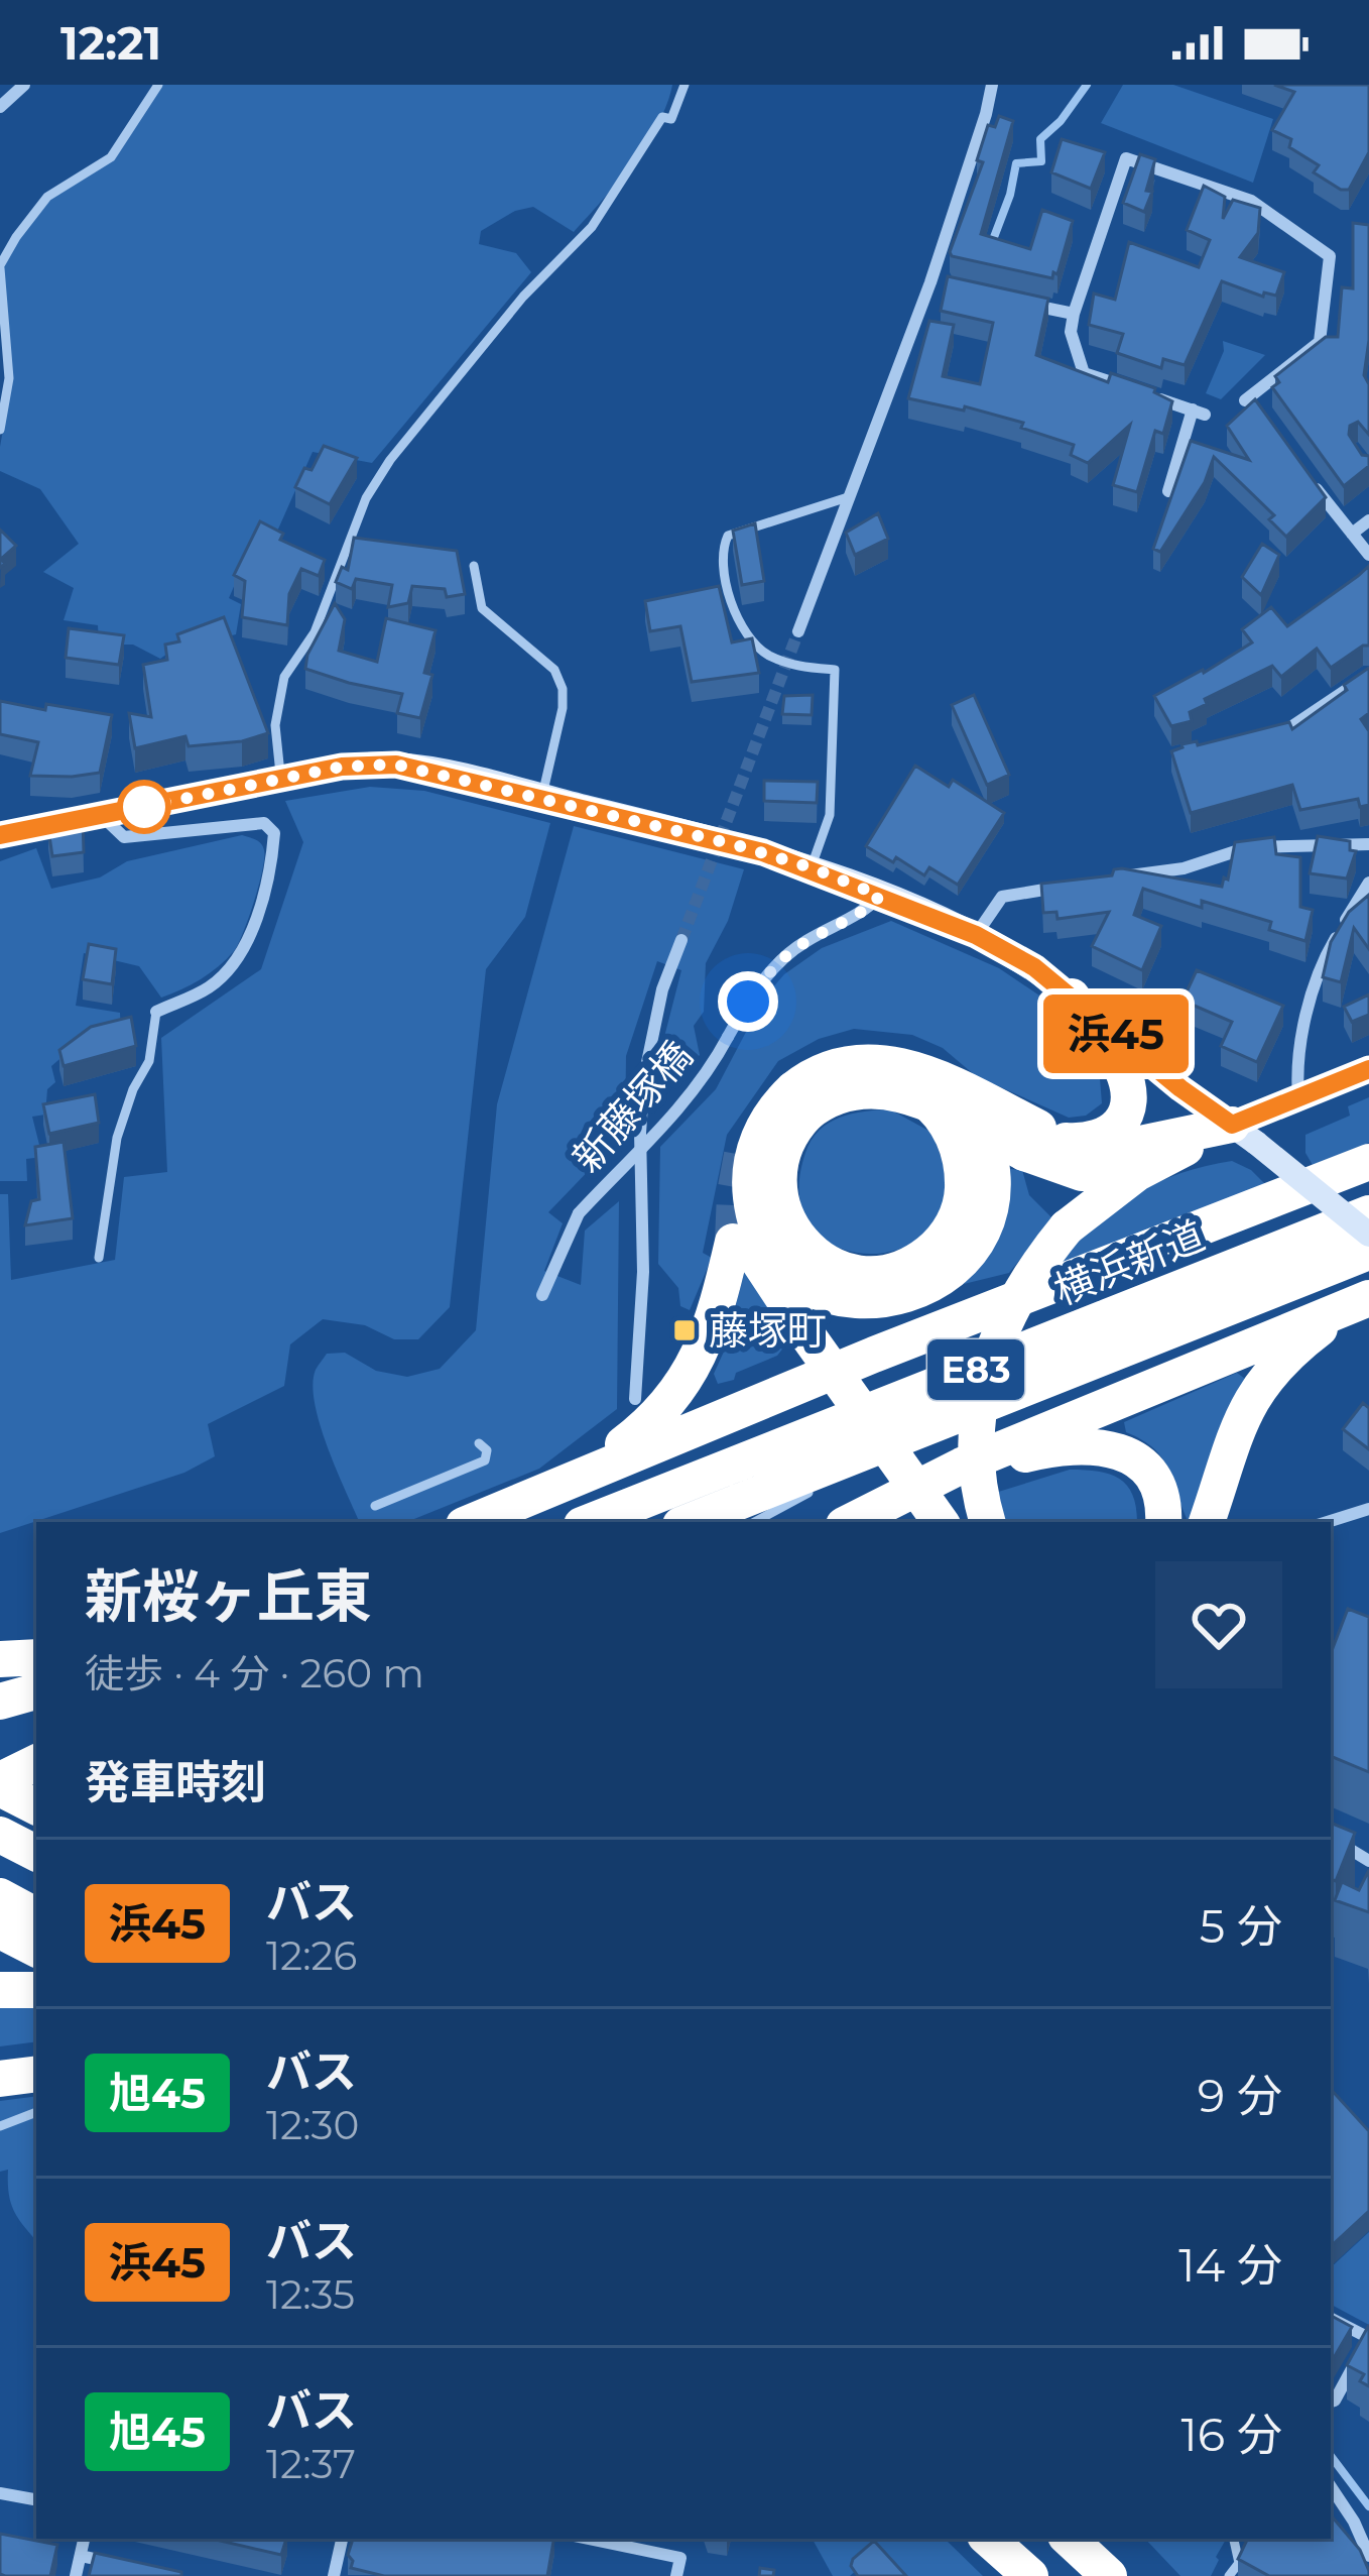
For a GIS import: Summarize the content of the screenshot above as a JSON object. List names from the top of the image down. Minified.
{"streets":{"highway":["横浜新道","E83"],"street":["新藤塚橋"]},"places":{"transit":["藤塚町"]},"lines":["bus line 浜45"],"page":{"status":"12:21","on_map":"浜45","heading":[["新桜ヶ丘東","徒歩 · 4 分 · 260 m"],"発車時刻"],"list":[{"mark":"浜45","name":"バス","note":"12:26","value":"5 分"},{"mark":"旭45","name":"バス","note":"12:30","value":"9 分"},{"mark":"浜45","name":"バス","note":"12:35","value":"14 分"},{"mark":"旭45","name":"バス","note":"12:37","value":"16 分"}]}}
